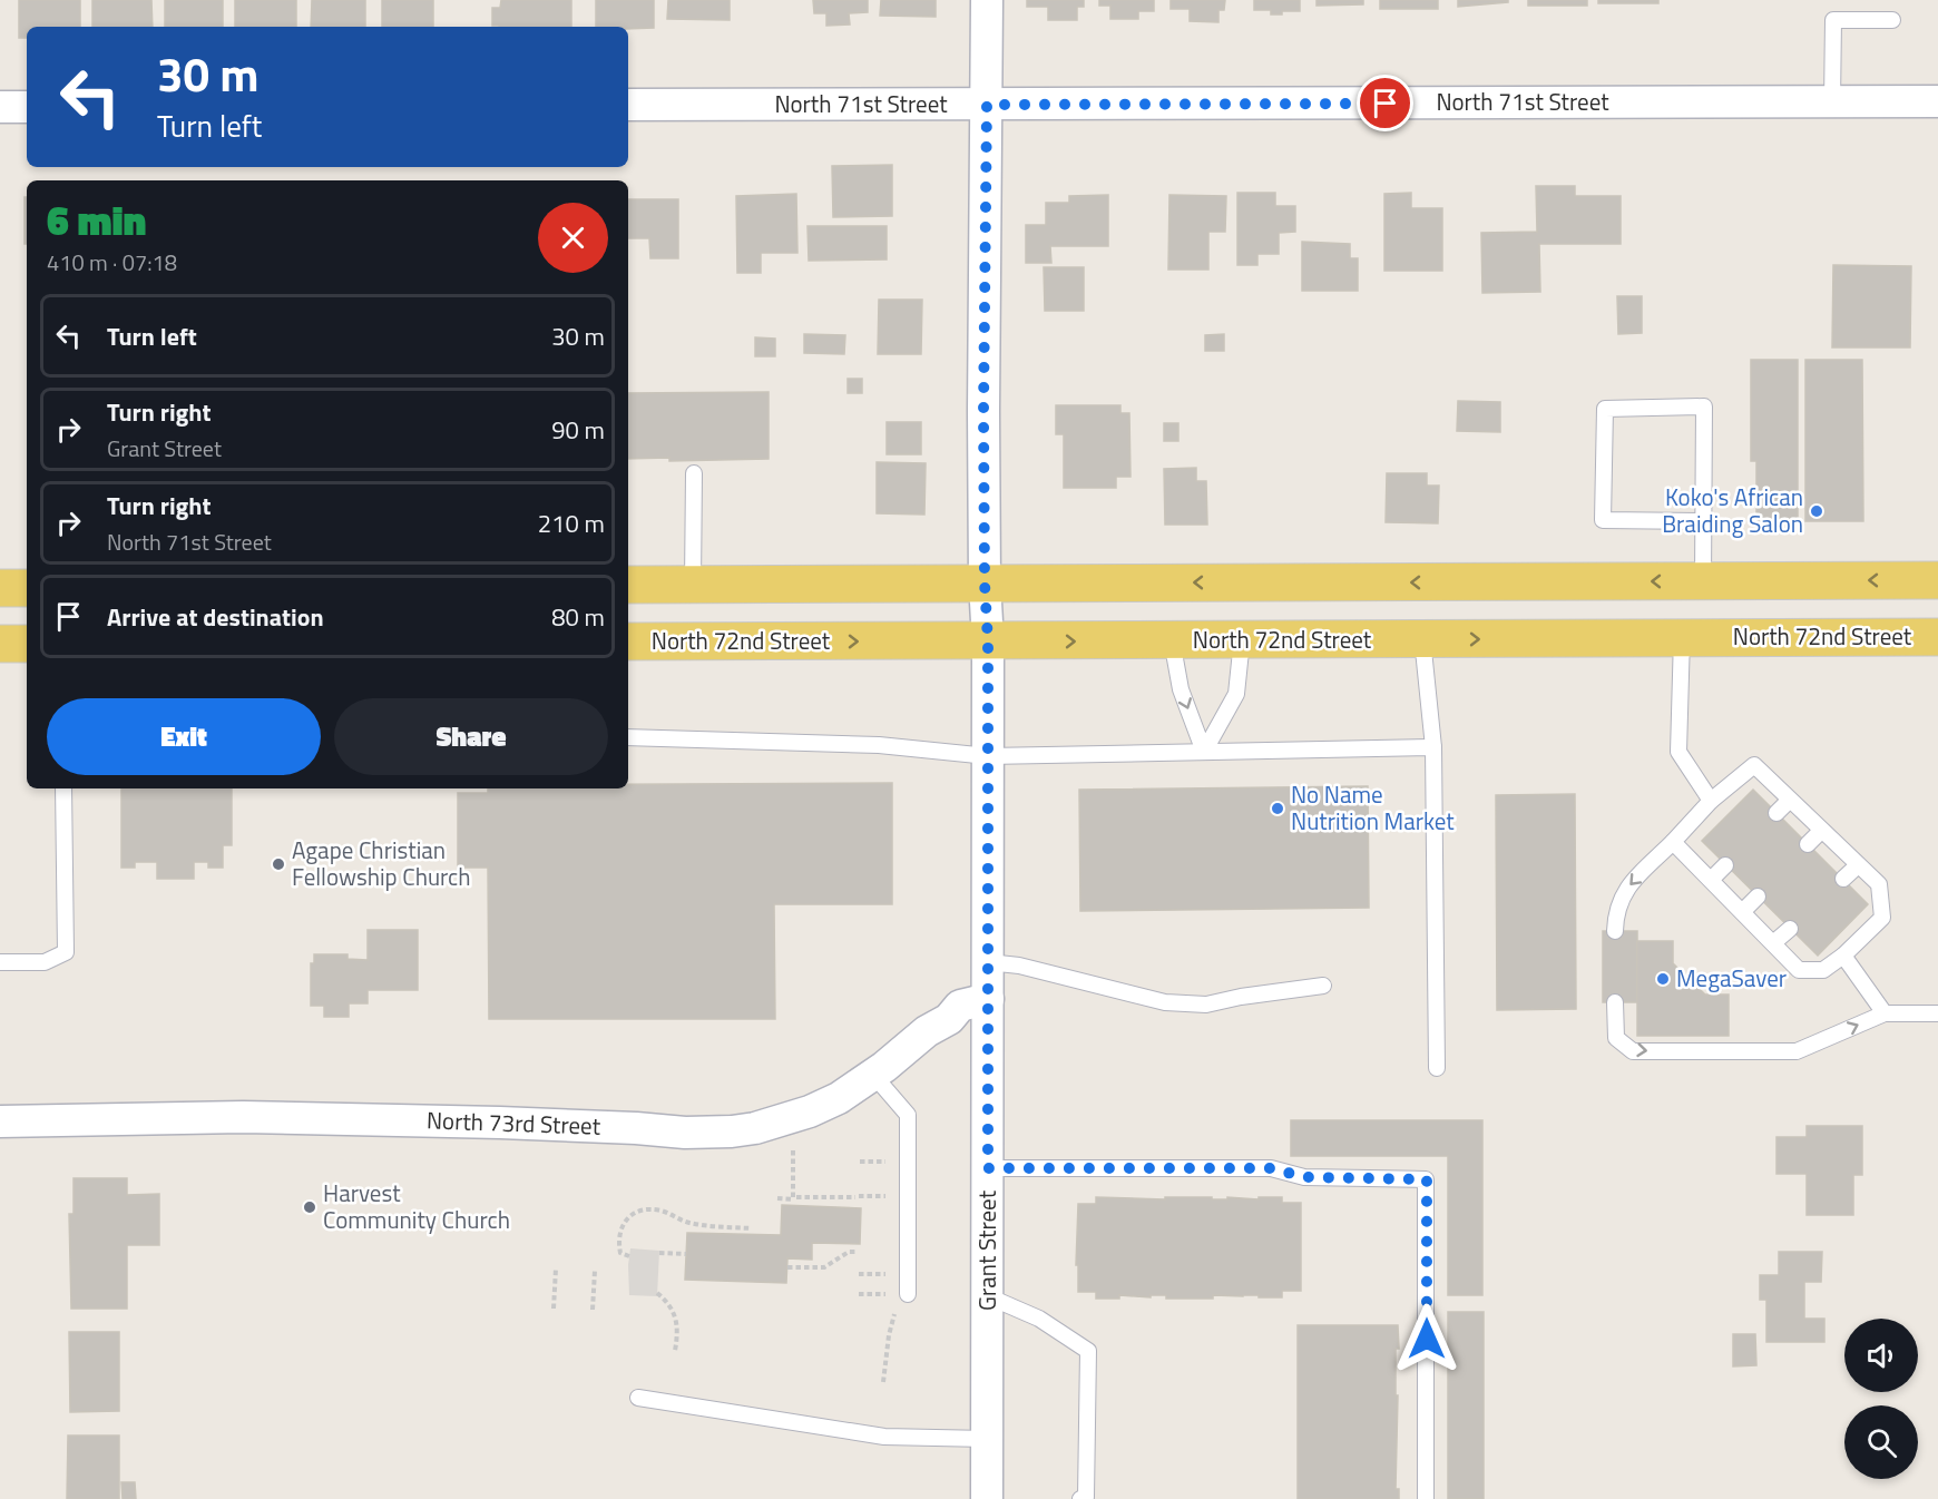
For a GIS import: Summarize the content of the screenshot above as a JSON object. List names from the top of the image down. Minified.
{"streets":{"main road":["North 72nd Street"],"street":["North 71st Street","North 73rd Street","Grant Street"]},"crossings":[["North 71st Street","Grant Street"],["North 72nd Street","Grant Street"],["North 73rd Street","Grant Street"]],"places":["Koko's African Braiding Salon","No Name Nutrition Market","Agape Christian Fellowship Church","MegaSaver","Harvest Community Church"],"page":{"turn":["30 m","Turn left"],"heading":["6 min","410 m · 07:18"],"list":[{"name":"Turn left","value":"30 m"},{"name":"Turn right","note":"Grant Street","value":"90 m"},{"name":"Turn right","note":"North 71st Street","value":"210 m"},{"name":"Arrive at destination","value":"80 m"}],"buttons":["Exit","Share"]}}
